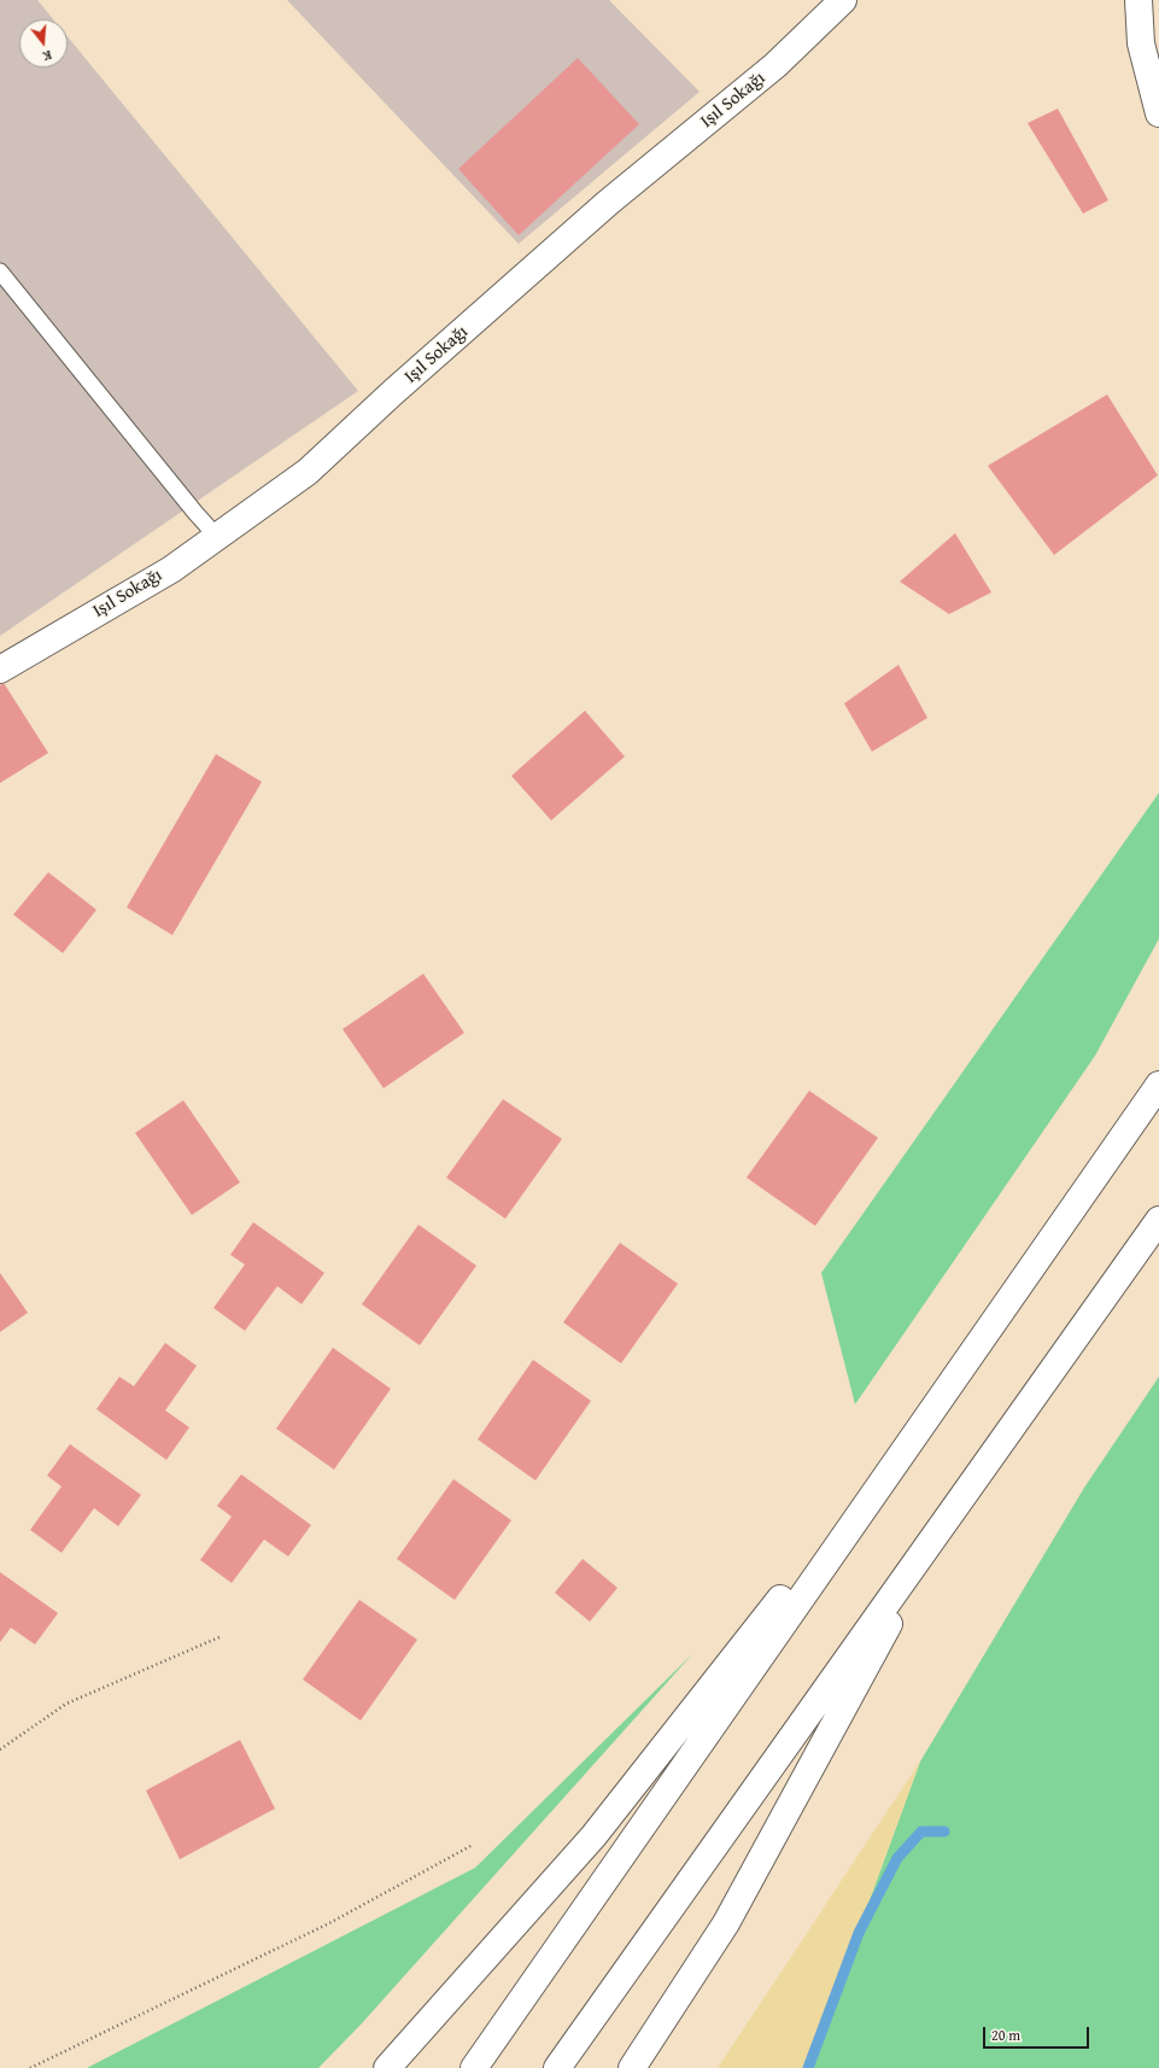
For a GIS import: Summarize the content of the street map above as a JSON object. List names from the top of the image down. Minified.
{"streets":{"main road":["Işıl Sokağı"]},"scale_bar":"20 m","north":"bottom"}
